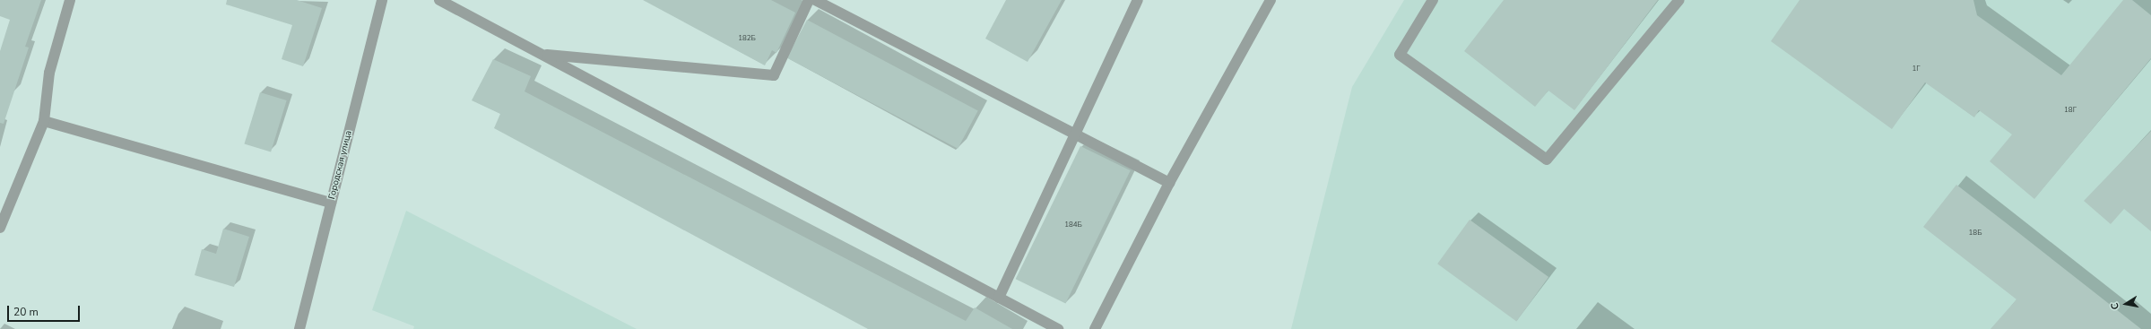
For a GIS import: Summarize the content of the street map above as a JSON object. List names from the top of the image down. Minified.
{"streets":{"street":["Городская улица"]},"house_numbers":["182Б","1Г","18Г","184Б","18Б"],"scale_bar":"20 m","north":"left"}
